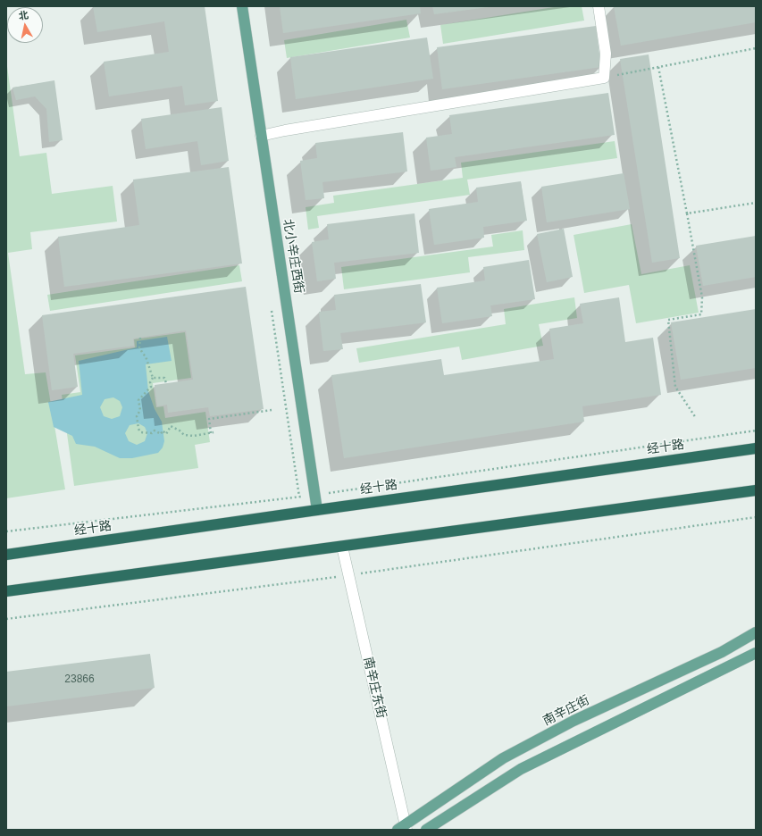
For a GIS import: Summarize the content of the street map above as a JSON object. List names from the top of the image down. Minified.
{"streets":{"highway":["经十路"],"main road":["北小辛庄西街","南辛庄街"],"street":["南辛庄东街"]},"crossings":[["北小辛庄西街","经十路"],["南辛庄东街","南辛庄街"]],"house_numbers":["23866"],"north":"top"}
